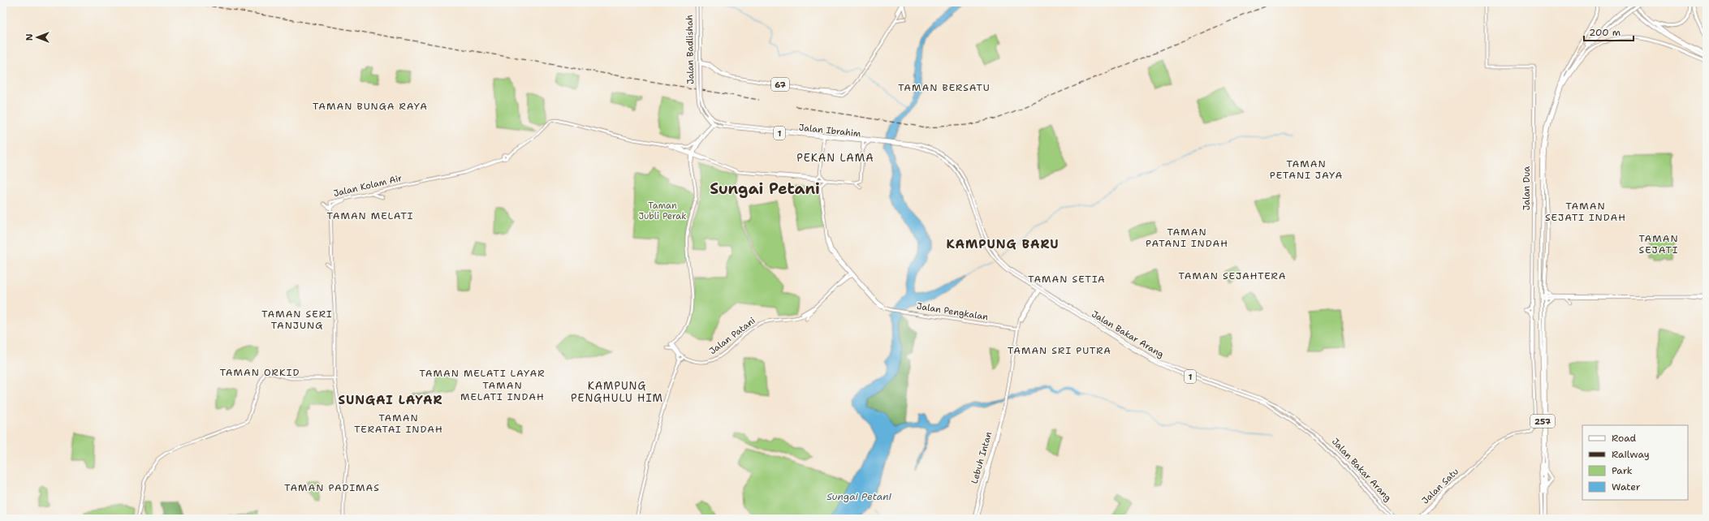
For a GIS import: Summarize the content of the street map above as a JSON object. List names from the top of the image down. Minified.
{"streets":{"highway":["257"],"main road":["Jalan Badlishah","67","Jalan Ibrahim","1","Jalan Kolam Air","Jalan Dua","Jalan Pengkalan","Jalan Bakar Arang","Jalan Patani","Lebuh Intan","Jalan Satu"]},"crossings":[["Jalan Badlishah","Jalan Ibrahim"],["Jalan Ibrahim","1"],["1","Jalan Bakar Arang"],["1","Lebuh Intan"],["Jalan Dua","Jalan Satu"],["Jalan Pengkalan","Jalan Patani"],["Jalan Pengkalan","Lebuh Intan"],["Jalan Bakar Arang","Lebuh Intan"]],"districts":["TAMAN BERSATU","TAMAN BUNGA RAYA","PEKAN LAMA","TAMAN PETANI JAYA","Sungai Petani","TAMAN SEJATI INDAH","TAMAN MELATI","TAMAN PATANI INDAH","TAMAN SEJATI","KAMPUNG BARU","TAMAN SEJAHTERA","TAMAN SETIA","TAMAN SERI TANJUNG","TAMAN SRI PUTRA","TAMAN ORKID","TAMAN MELATI LAYAR","TAMAN MELATI INDAH","KAMPUNG PENGHULU HIM","SUNGAI LAYAR","TAMAN TERATAI INDAH","TAMAN PADIMAS"],"water":["Sungai Petani"],"parks":["Taman Jubli Perak"],"legend":["Road","Railway","Park","Water"],"scale_bar":"200 m","north":"left"}
